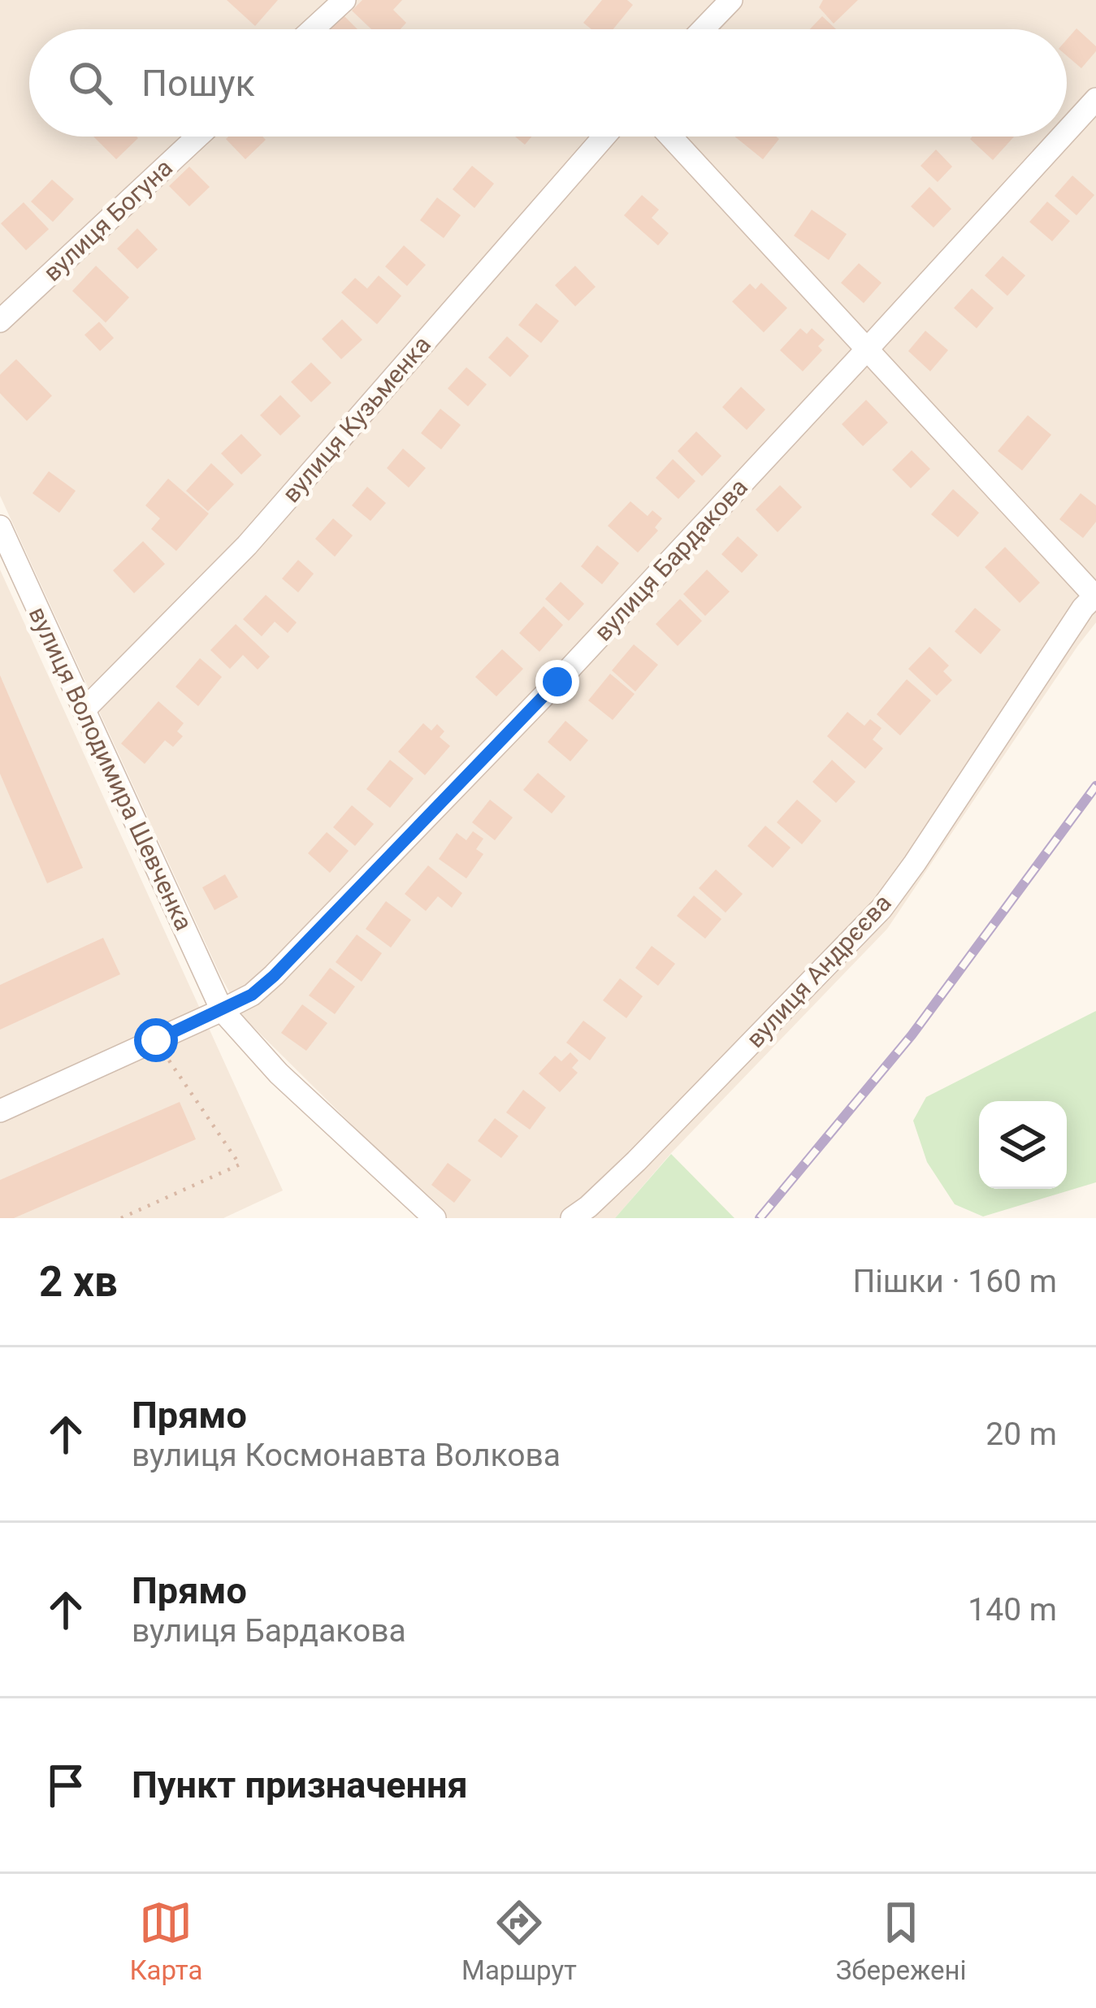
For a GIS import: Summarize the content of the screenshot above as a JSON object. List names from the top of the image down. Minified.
{"streets":{"street":["вулиця Богуна","вулиця Кузьменка","вулиця Бардакова","вулиця Володимира Шевченка","вулиця Андрєєва"]},"crossings":[["вулиця Кузьменка","вулиця Володимира Шевченка"],["вулиця Бардакова","вулиця Володимира Шевченка"],["вулиця Бардакова","вулиця Андрєєва"]],"page":{"search":"Пошук","heading":["2 хв","Пішки · 160 m"],"list":[["Прямо","вулиця Космонавта Волкова","20 m"],["Прямо","вулиця Бардакова","140 m"],"Пункт призначення"],"nav":["Карта","Маршрут","Збережені"]}}
